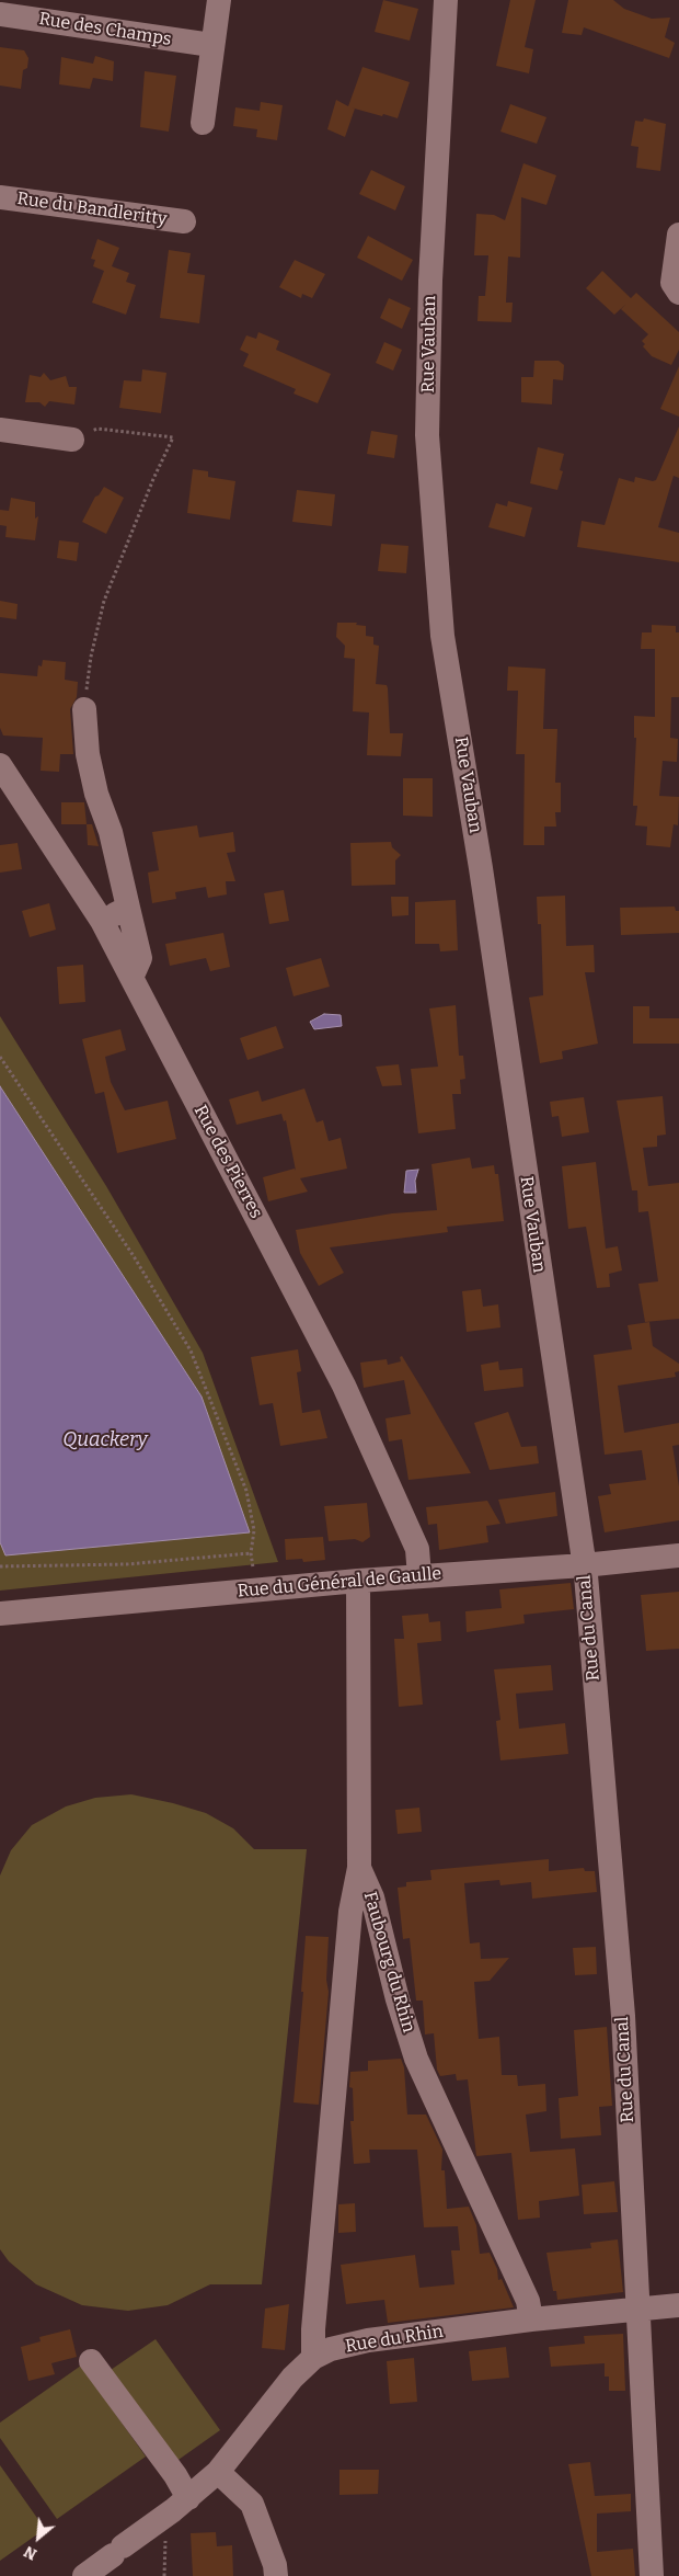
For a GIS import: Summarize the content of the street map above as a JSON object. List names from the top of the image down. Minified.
{"streets":{"street":["Rue des Champs","Rue du Bandleritty","Rue Vauban","Rue des Pierres","Rue du Général de Gaulle","Rue du Canal","Faubourg du Rhin","Rue du Rhin"]},"crossings":[["Rue Vauban","Rue du Général de Gaulle"],["Rue Vauban","Rue du Canal"],["Rue des Pierres","Rue du Général de Gaulle"],["Rue du Général de Gaulle","Rue du Canal"],["Rue du Général de Gaulle","Faubourg du Rhin"],["Rue du Canal","Rue du Rhin"],["Faubourg du Rhin","Rue du Rhin"]],"water":["Quackery"],"north":"bottom left"}
